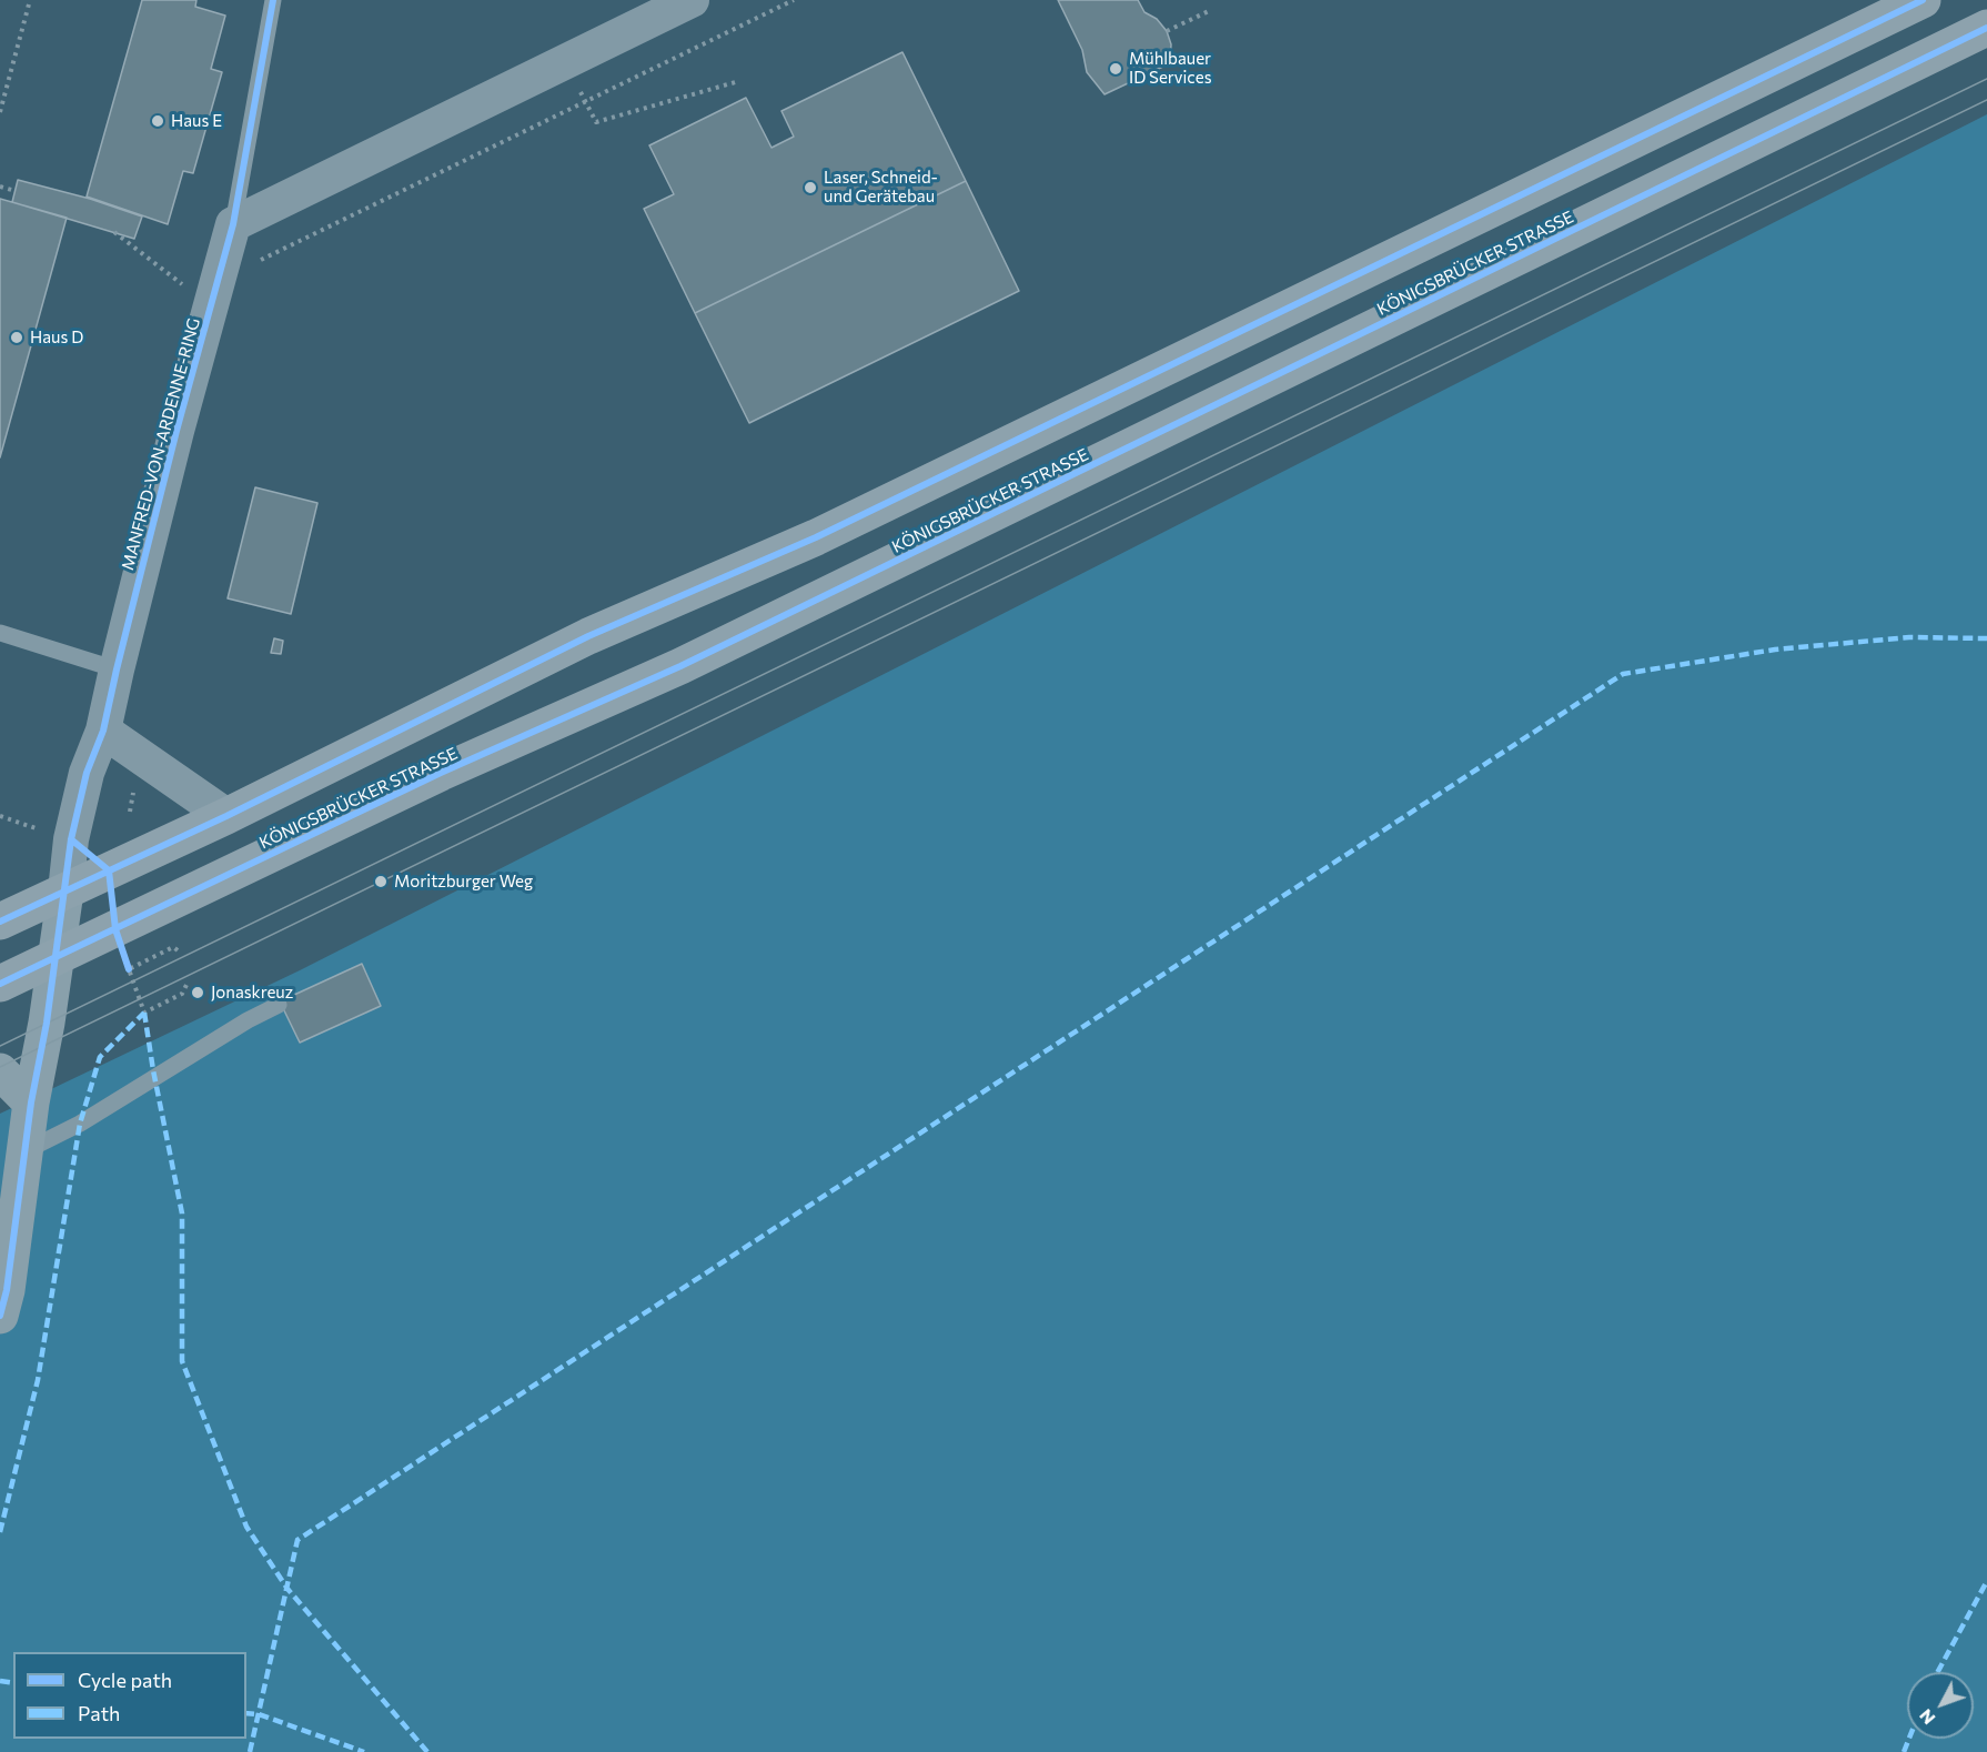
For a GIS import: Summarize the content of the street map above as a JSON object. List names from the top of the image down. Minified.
{"streets":{"main road":["KÖNIGSBRÜCKER STRASSE"],"street":["MANFRED-VON-ARDENNE-RING"]},"places":["Mühlbauer ID Services","Haus E","Laser, Schneid- und Gerätebau","Haus D","Moritzburger Weg","Jonaskreuz"],"legend":["Cycle path","Path"],"north":"bottom left"}
